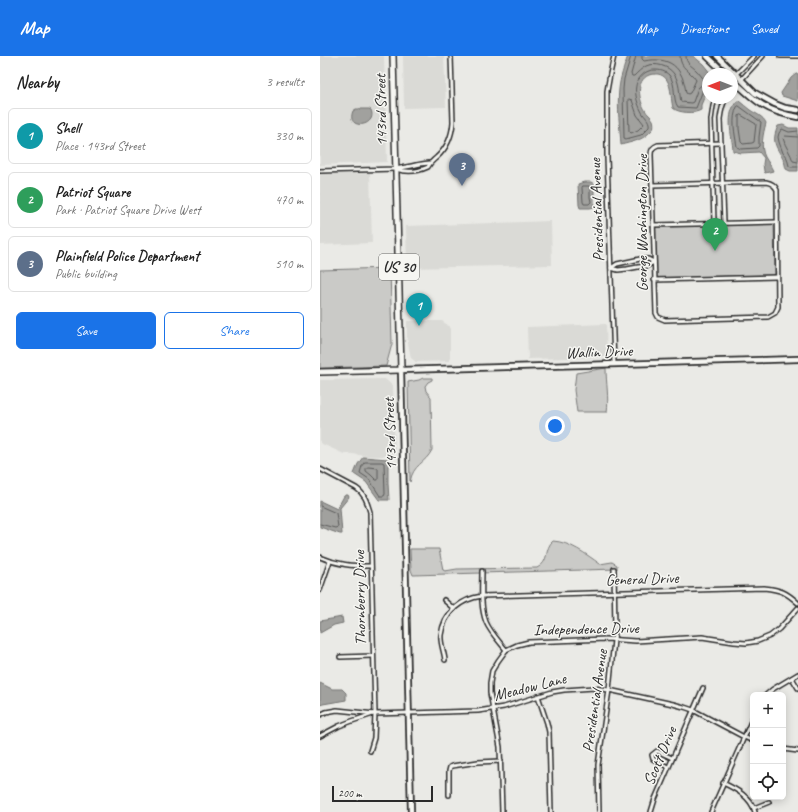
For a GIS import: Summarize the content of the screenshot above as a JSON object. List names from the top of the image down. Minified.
{"streets":{"main road":["143rd Street","US 30"],"street":["Presidential Avenue","George Washington Drive","Wallin Drive","General Drive","Thornberry Drive","Independence Drive","Meadow Lane","Scott Drive"]},"crossings":[["143rd Street","Wallin Drive"],["143rd Street","Meadow Lane"],["Presidential Avenue","Wallin Drive"],["Presidential Avenue","General Drive"],["Presidential Avenue","Independence Drive"],["Presidential Avenue","Meadow Lane"],["Thornberry Drive","Meadow Lane"],["Meadow Lane","Scott Drive"]],"scale_bar":"200 m","north":"left","page":{"header":"Map","nav":["Map","Directions","Saved"],"heading":["Nearby","3 results"],"list":[{"mark":"1","name":"Shell","note":"Place · 143rd Street","value":"330 m"},{"mark":"2","name":"Patriot Square","note":"Park · Patriot Square Drive West","value":"470 m"},{"mark":"3","name":"Plainfield Police Department","note":"Public building","value":"510 m"}],"pins":["3","2","1"],"buttons":["Save","Share"],"map_buttons":["+","−"],"scale":"200 m"}}
